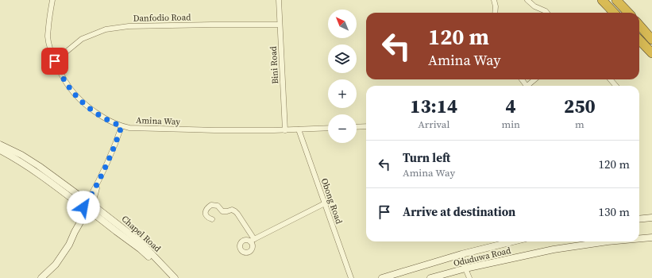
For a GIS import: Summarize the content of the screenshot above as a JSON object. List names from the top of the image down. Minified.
{"streets":{"street":["Danfodio Road","Bini Road","Amina Way","Obong Road","Chapel Road","Oduduwa Road"]},"crossings":[["Danfodio Road","Bini Road"],["Danfodio Road","Amina Way"],["Bini Road","Amina Way"],["Amina Way","Obong Road"]],"north":"top left","page":{"map_buttons":["+","−"],"turn":["120 m","Amina Way"],"eta":["13:14","Arrival","4","min","250","m"],"list":[{"name":"Turn left","note":"Amina Way","value":"120 m"},{"name":"Arrive at destination","value":"130 m"}]}}
